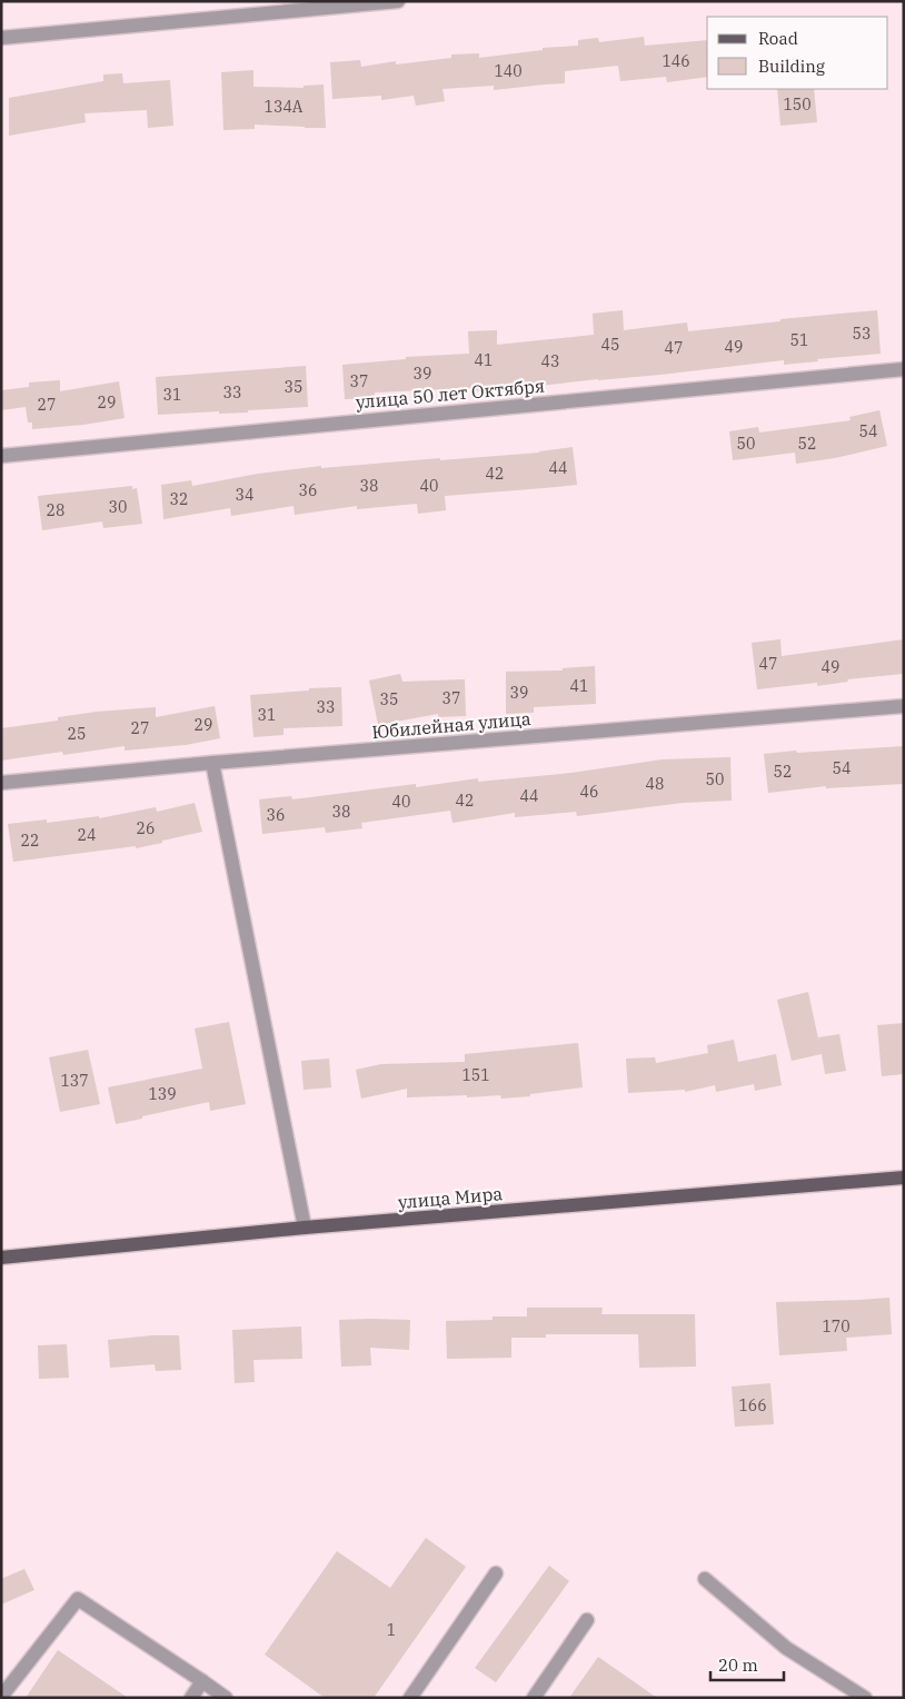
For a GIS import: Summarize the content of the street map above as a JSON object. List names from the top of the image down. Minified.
{"streets":{"main road":["улица Мира"],"street":["улица 50 лет Октября","Юбилейная улица"]},"house_numbers":["146","140","150","134А","53","51","45","49","47","41","43","39","37","35","33","31","29","27","54","50","52","44","42","38","40","36","34","32","30","28","47","49","41","39","37","35","33","31","29","27","25","54","52","50","48","46","44","42","40","38","36","26","24","22","151","137","139","170","166","1"],"legend":["Road","Building"],"scale_bar":"20 m"}
